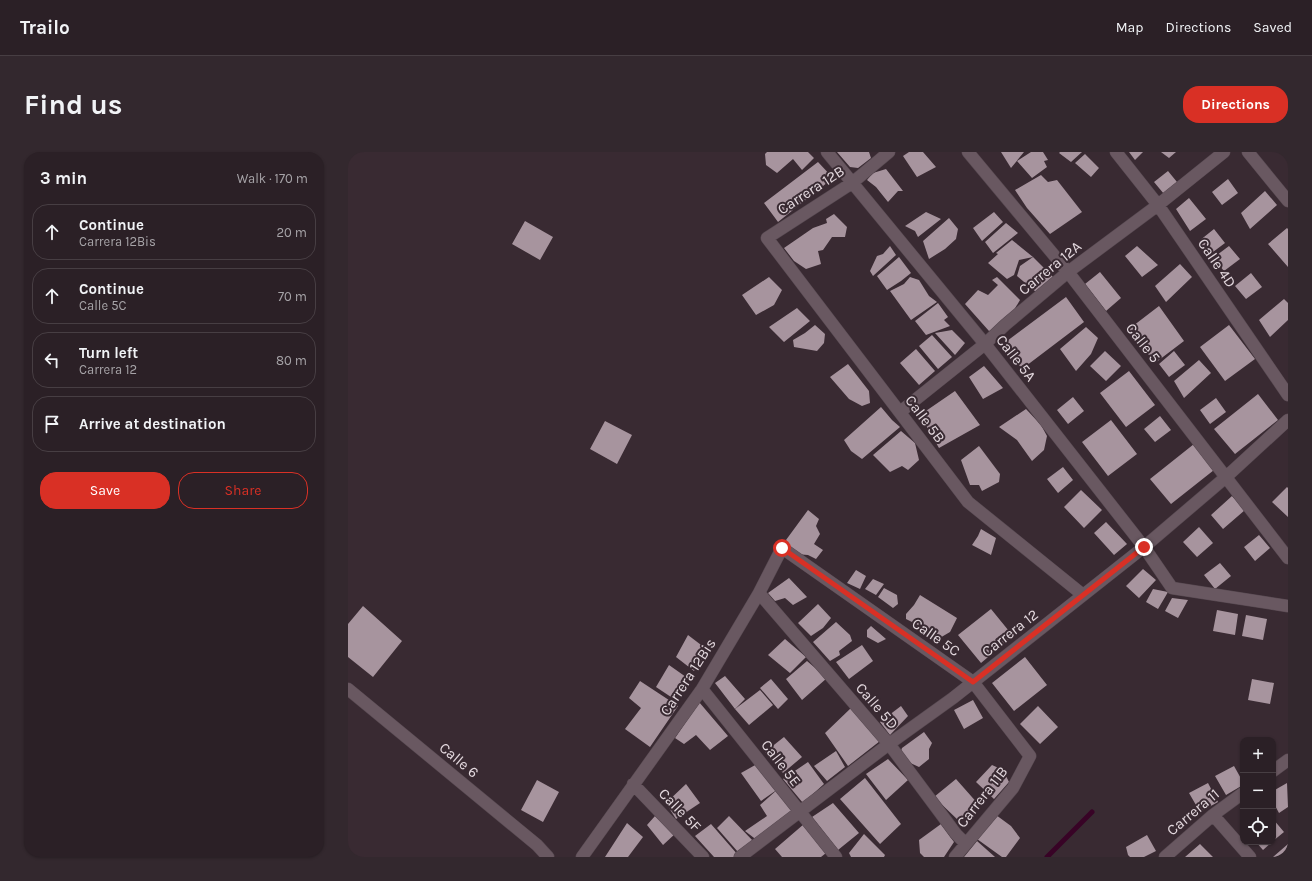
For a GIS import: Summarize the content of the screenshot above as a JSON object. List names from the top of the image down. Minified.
{"streets":{"street":["Carrera 12B","Calle 4D","Carrera 12A","Calle 5","Calle 5A","Calle 5B","Carrera 12","Calle 5C","Carrera 12Bis","Calle 5D","Calle 6","Calle 5E","Carrera 11B","Calle 5F","Carrera 11"]},"crossings":[["Carrera 12B","Calle 5A"],["Carrera 12B","Calle 5B"],["Calle 4D","Carrera 12A"],["Carrera 12A","Calle 5"],["Carrera 12A","Calle 5A"],["Carrera 12A","Calle 5B"],["Calle 5","Carrera 12"],["Calle 5A","Carrera 12"],["Calle 5B","Carrera 12"],["Carrera 12","Calle 5C"],["Carrera 12","Calle 5D"],["Carrera 12","Calle 5E"],["Calle 5C","Carrera 12Bis"],["Calle 5C","Carrera 11B"],["Carrera 12Bis","Calle 5D"],["Carrera 12Bis","Calle 5E"],["Carrera 12Bis","Calle 5F"],["Calle 5D","Carrera 11B"]],"page":{"header":"Trailo","nav":["Map","Directions","Saved"],"buttons":["Directions",["Save","Share"]],"title":"Find us","heading":["3 min","Walk · 170 m"],"list":[["Continue","Carrera 12Bis","20 m"],["Continue","Calle 5C","70 m"],["Turn left","Carrera 12","80 m"],"Arrive at destination"],"map_buttons":["+","−"]}}
